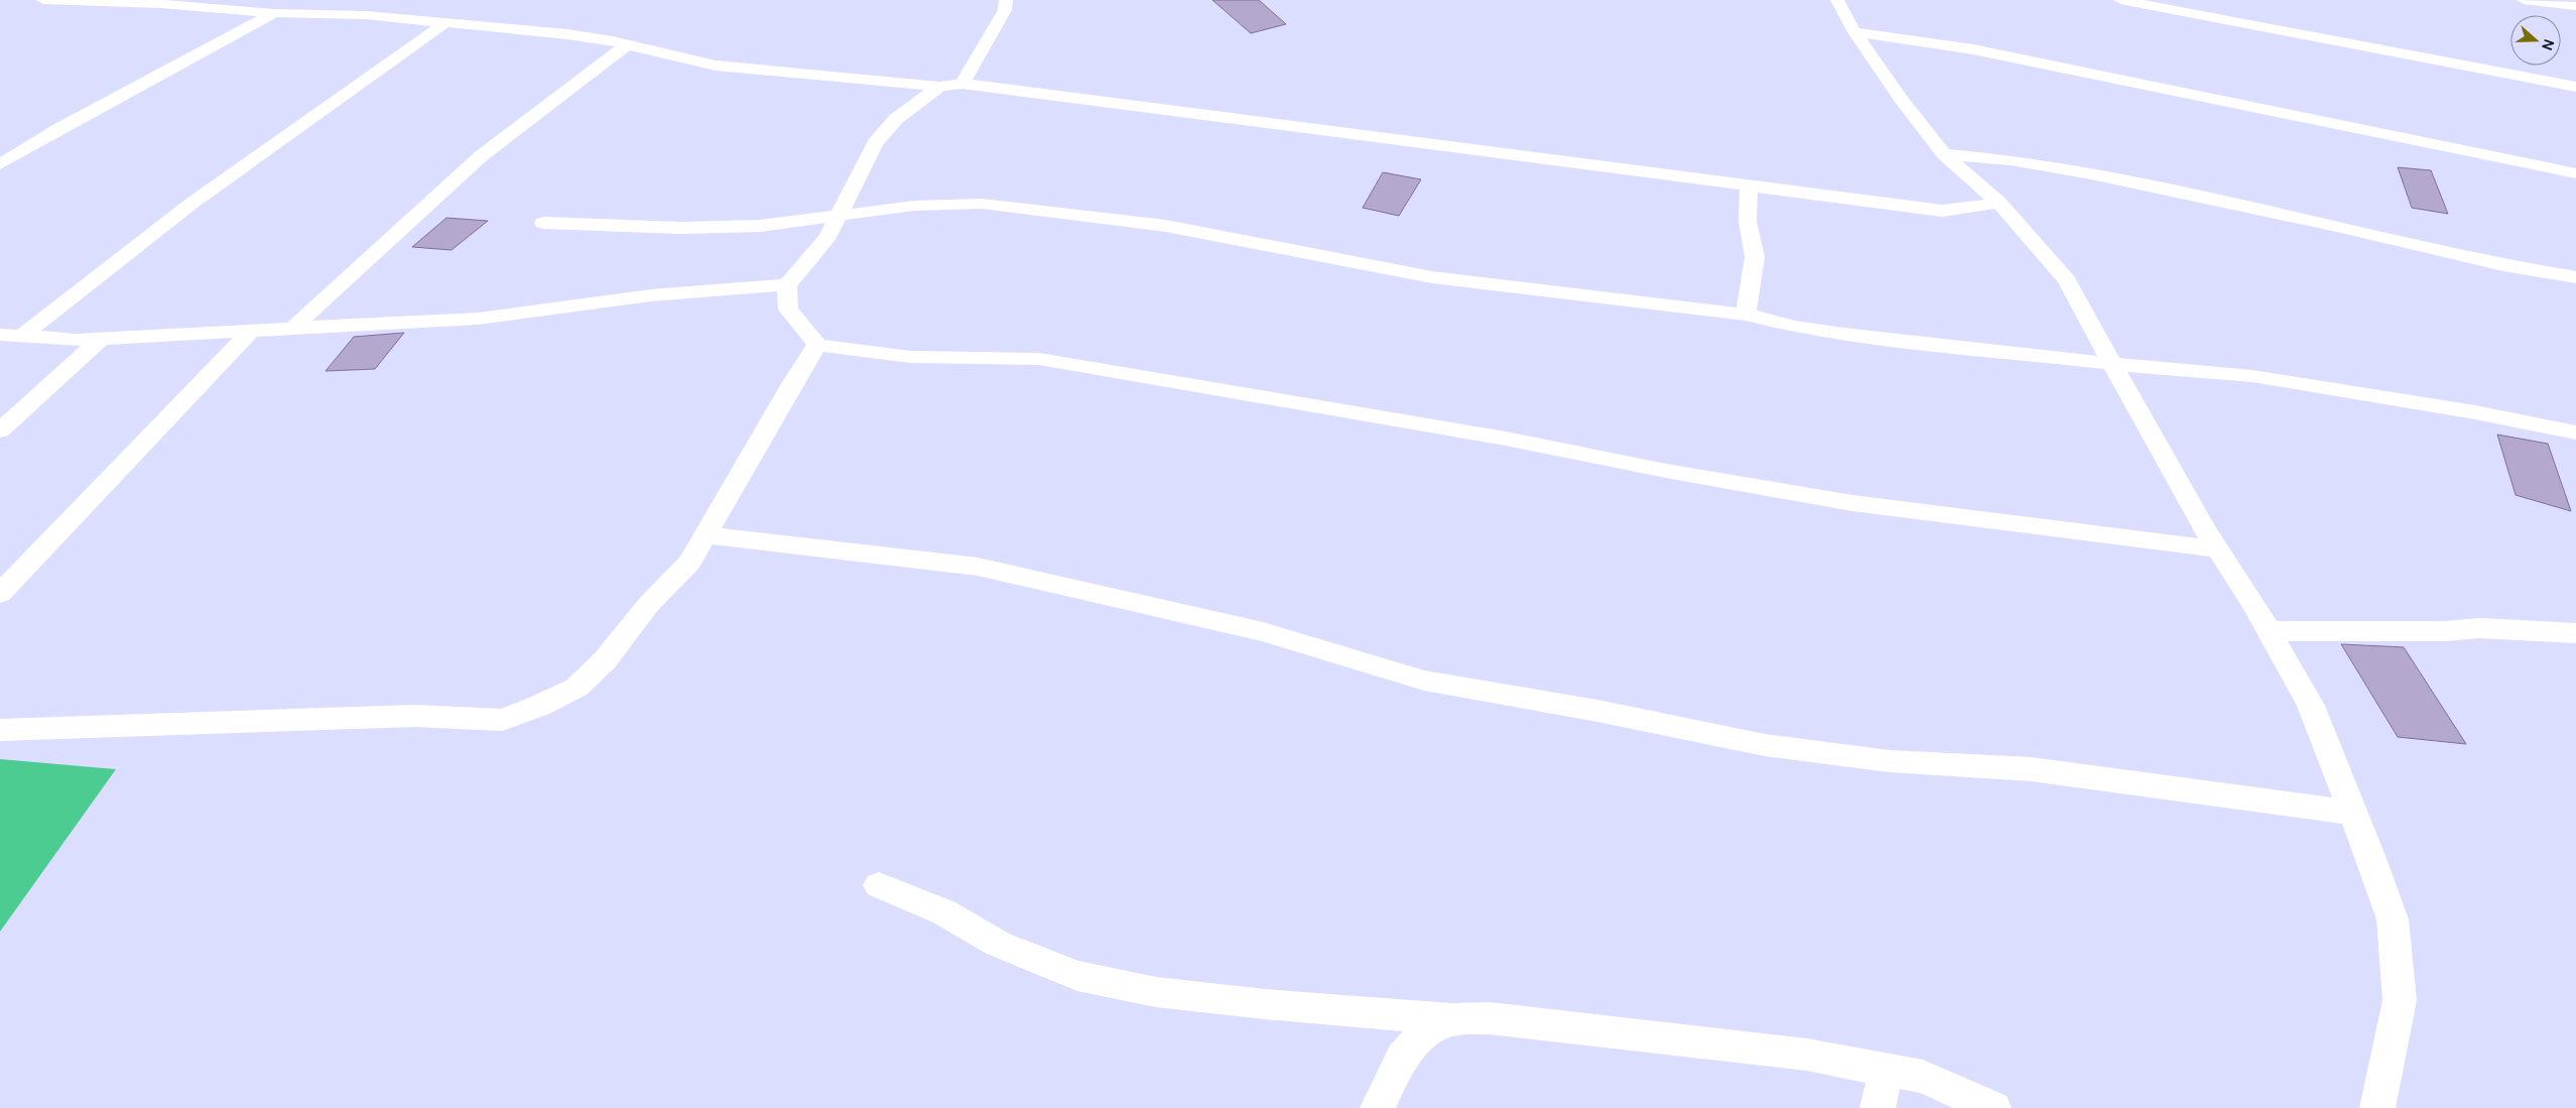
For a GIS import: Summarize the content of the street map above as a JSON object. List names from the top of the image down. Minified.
{"north":"right"}
